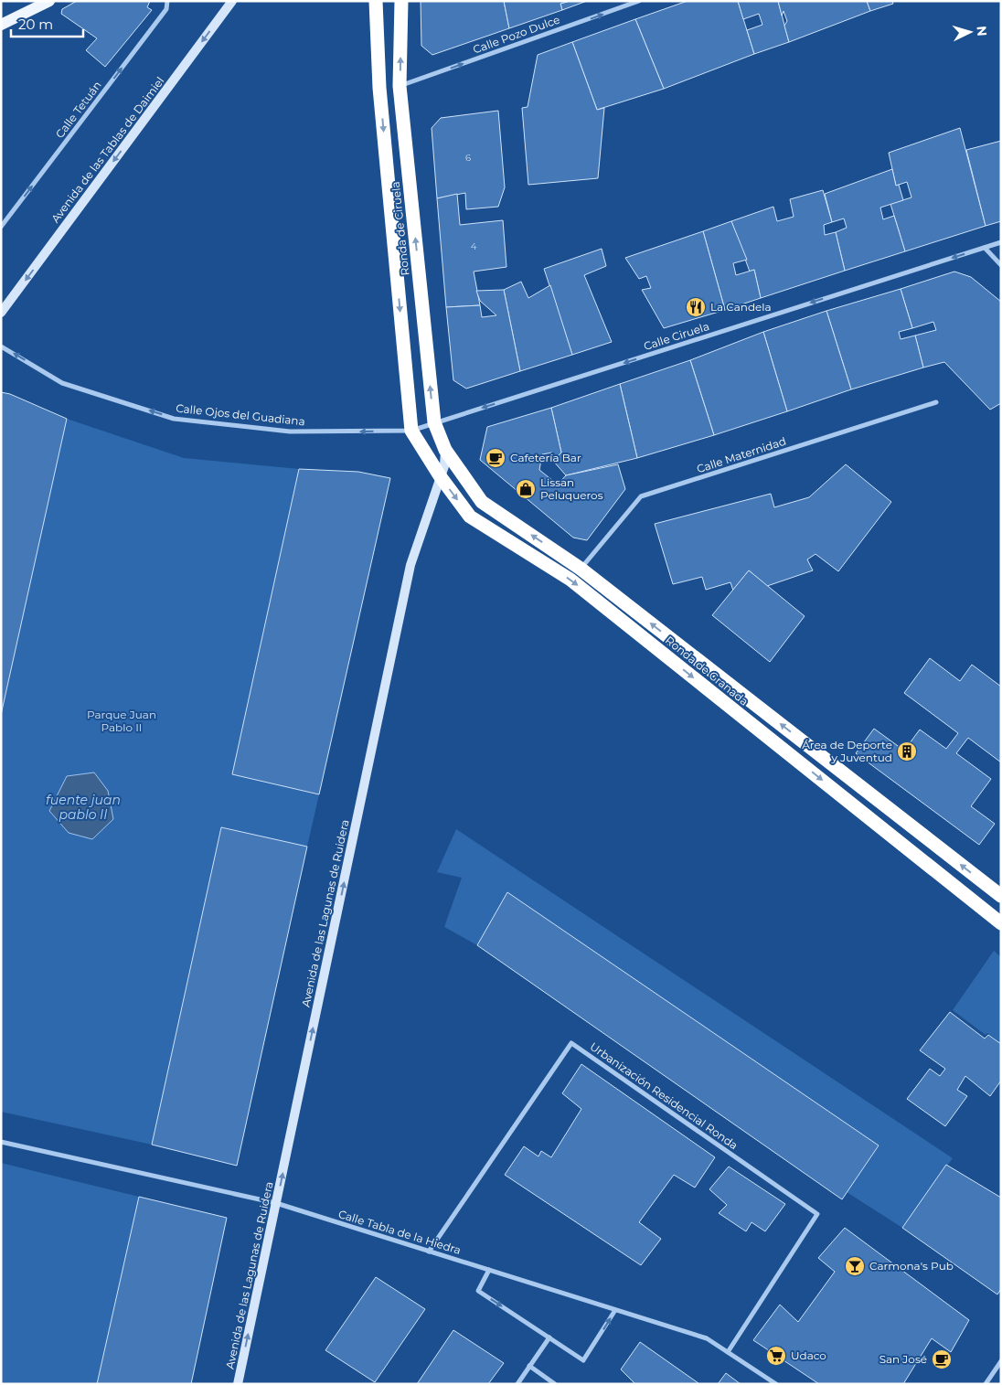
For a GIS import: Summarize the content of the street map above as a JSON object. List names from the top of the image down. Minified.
{"streets":{"highway":["Ronda de Ciruela","Ronda de Granada"],"main road":["Avenida de las Tablas de Daimiel","Avenida de las Lagunas de Ruidera"],"street":["Calle Pozo Dulce","Calle Tetuán","Calle Ciruela","Calle Ojos del Guadiana","Calle Maternidad","Urbanización Residencial Ronda","Calle Tabla de la Hiedra"]},"crossings":[["Calle Pozo Dulce","Ronda de Ciruela"],["Ronda de Ciruela","Calle Ciruela"],["Ronda de Ciruela","Calle Ojos del Guadiana"],["Ronda de Ciruela","Ronda de Granada"],["Ronda de Ciruela","Avenida de las Lagunas de Ruidera"],["Calle Ciruela","Calle Ojos del Guadiana"],["Calle Ciruela","Ronda de Granada"],["Calle Ojos del Guadiana","Ronda de Granada"],["Calle Maternidad","Ronda de Granada"],["Ronda de Granada","Avenida de las Lagunas de Ruidera"],["Avenida de las Lagunas de Ruidera","Calle Tabla de la Hiedra"],["Urbanización Residencial Ronda","Calle Tabla de la Hiedra"]],"one_way":["Calle Pozo Dulce","Calle Tetuán","Avenida de las Tablas de Daimiel","Calle Ciruela","Calle Ojos del Guadiana","Avenida de las Lagunas de Ruidera"],"water":["fuente juan pablo II"],"parks":["Parque Juan Pablo II"],"places":{"restaurant":["La Candela"],"cafe":["Cafetería Bar","San José"],"shop":["Lissan Peluqueros"],"building":["Área de Deporte y Juventud"],"bar":["Carmona's Pub"],"supermarket":["Udaco"]},"house_numbers":["6","4"],"scale_bar":"20 m","north":"right"}
